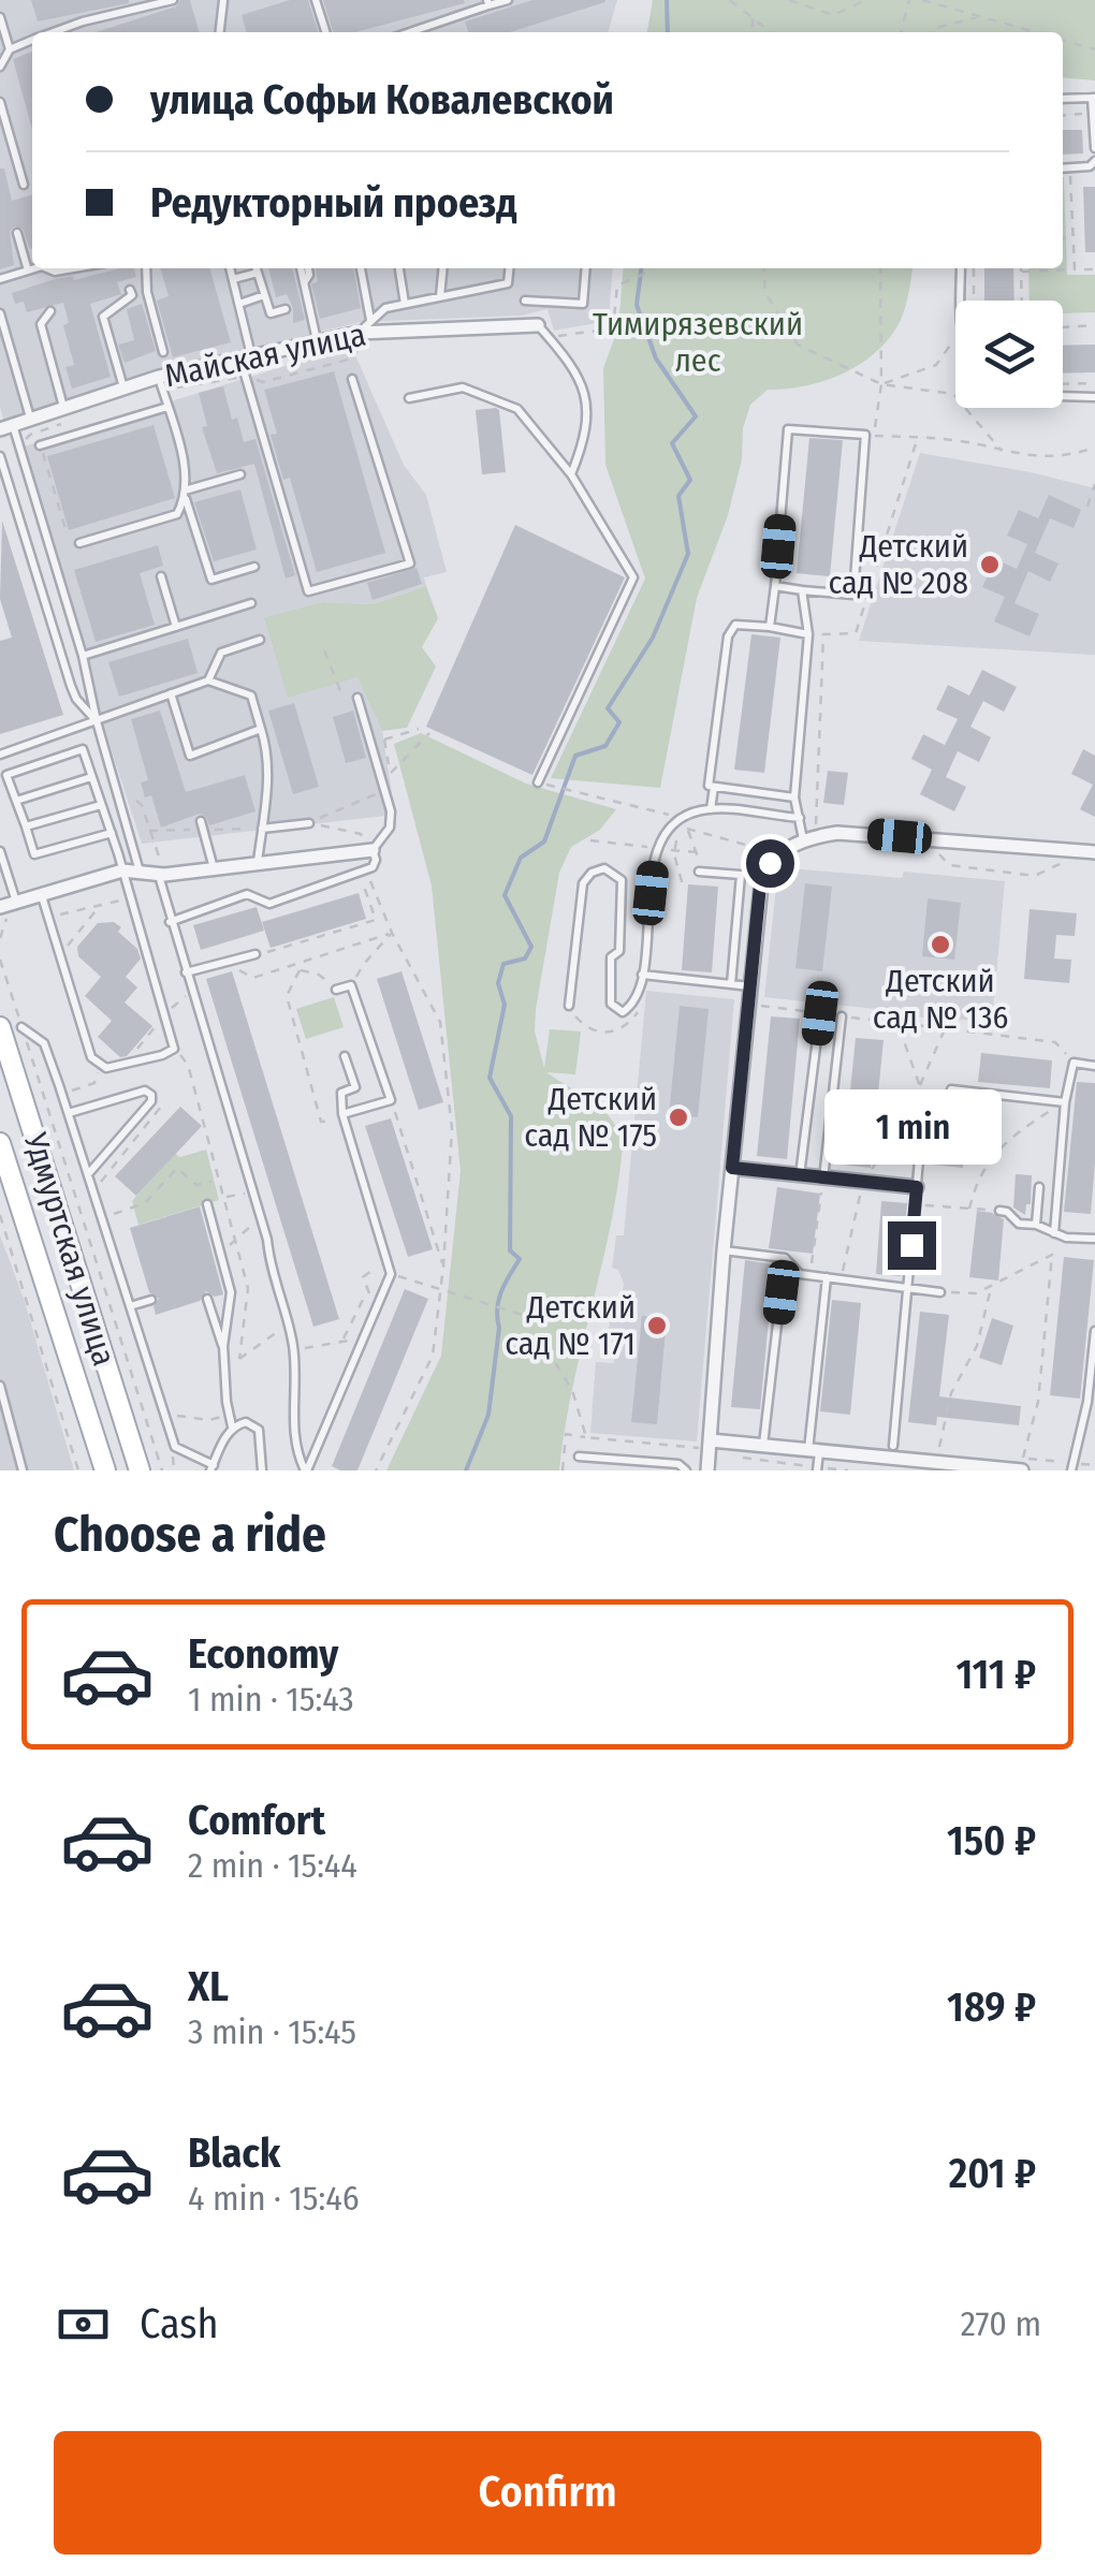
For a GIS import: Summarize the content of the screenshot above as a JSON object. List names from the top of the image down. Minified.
{"streets":{"main road":["Удмуртская улица"],"street":["Майская улица"]},"parks":["Тимирязевский лес"],"places":["Детский сад № 208","Детский сад № 136","Детский сад № 175","Детский сад № 171"],"page":{"banner":["улица Софьи Ковалевской","Редукторный проезд"],"bubble":"1 min","heading":"Choose a ride","list":[{"name":"Economy","note":"1 min · 15:43","value":"111 ₽"},{"name":"Comfort","note":"2 min · 15:44","value":"150 ₽"},{"name":"XL","note":"3 min · 15:45","value":"189 ₽"},{"name":"Black","note":"4 min · 15:46","value":"201 ₽"}],"pay":["Cash","270 m"],"buttons":"Confirm"}}
